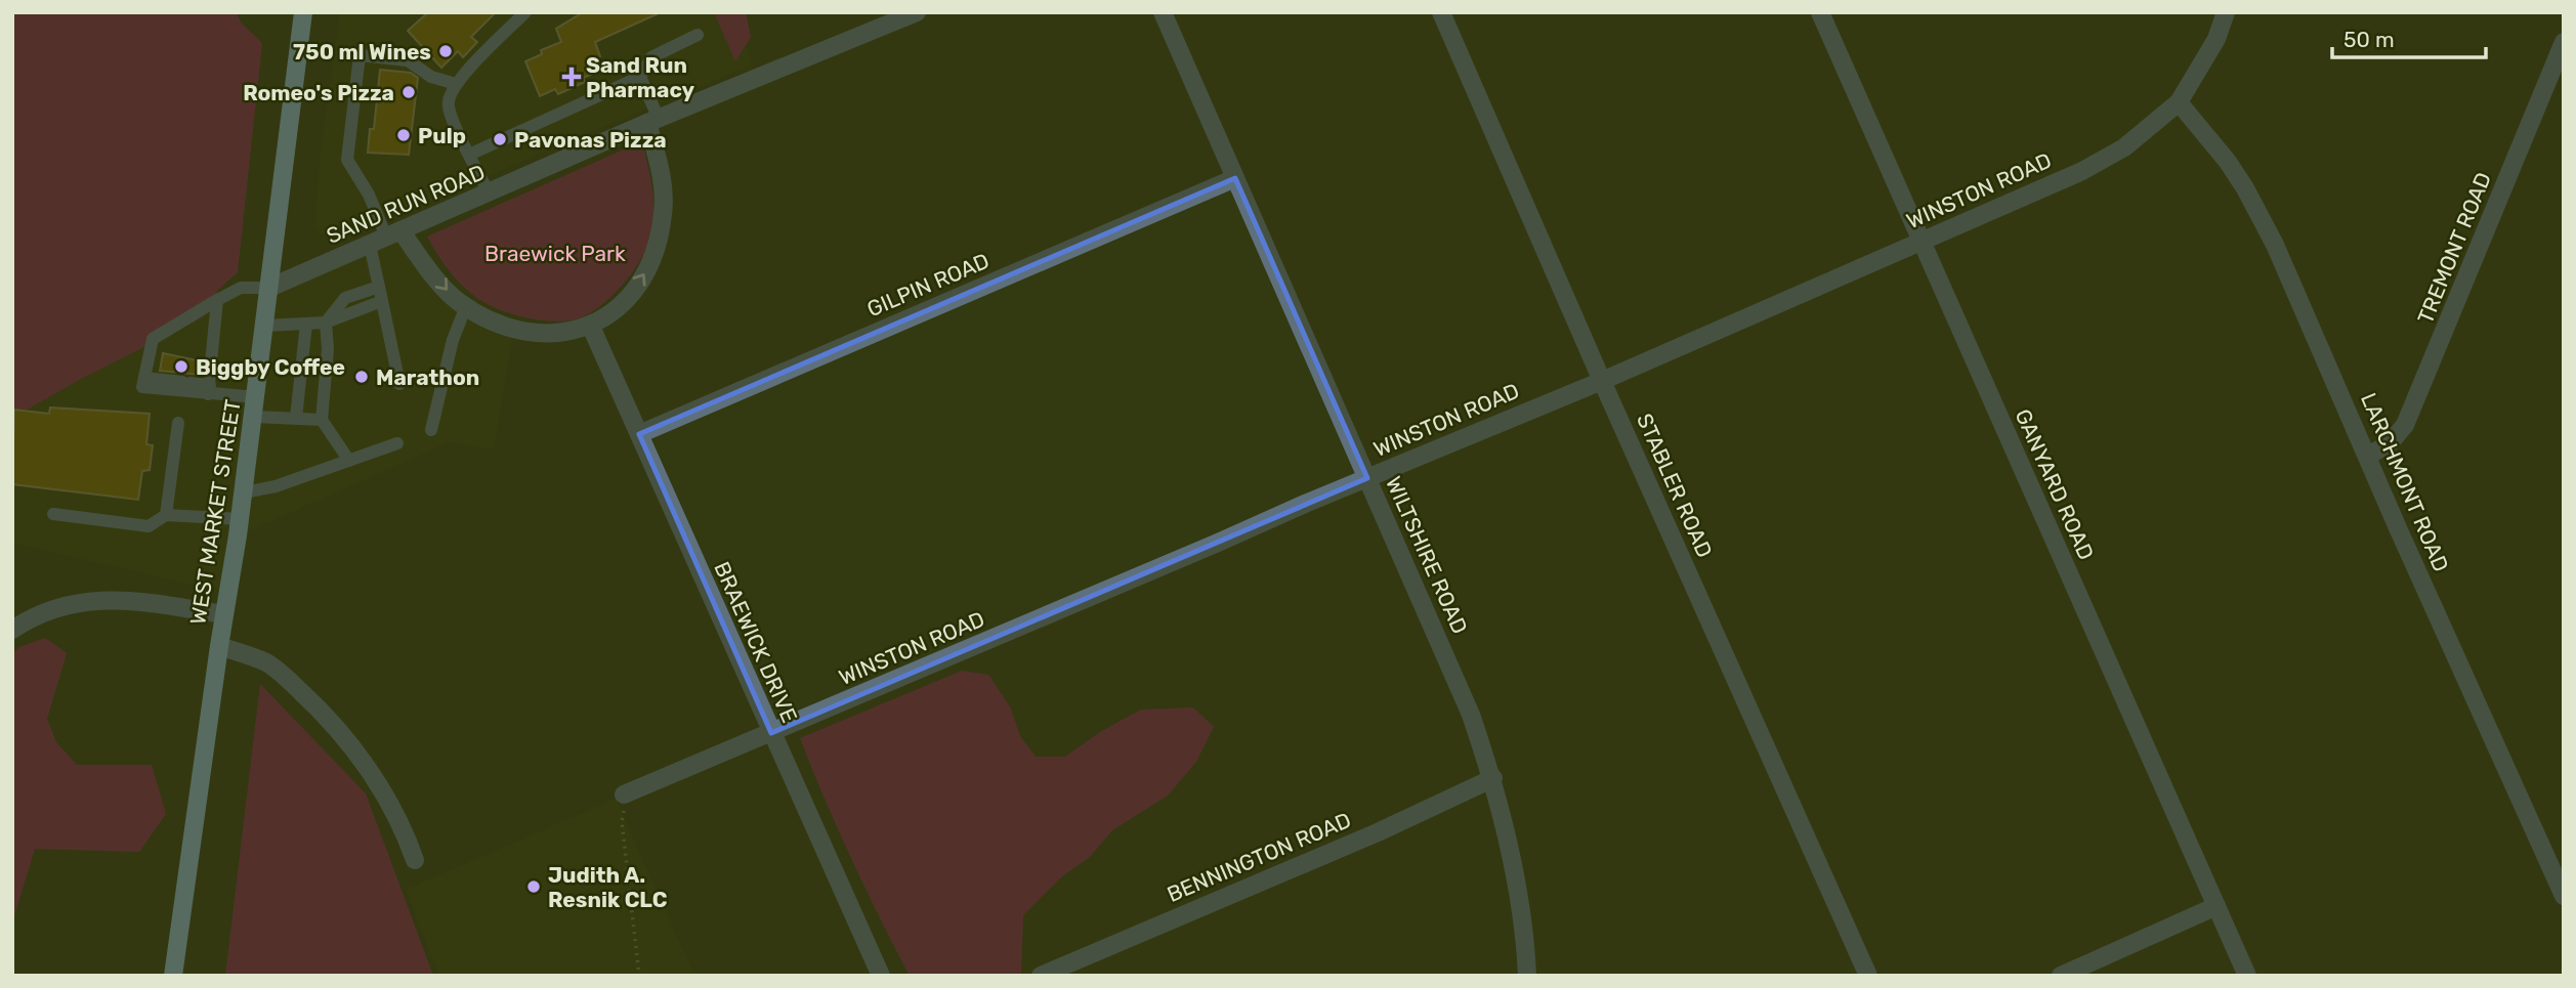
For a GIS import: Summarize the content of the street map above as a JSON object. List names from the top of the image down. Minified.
{"streets":{"main road":["WEST MARKET STREET"],"street":["WINSTON ROAD","SAND RUN ROAD","TREMONT ROAD","GILPIN ROAD","LARCHMONT ROAD","GANYARD ROAD","STABLER ROAD","WILTSHIRE ROAD","BRAEWICK DRIVE","BENNINGTON ROAD"]},"crossings":[["WINSTON ROAD","LARCHMONT ROAD"],["WINSTON ROAD","GANYARD ROAD"],["WINSTON ROAD","STABLER ROAD"],["WINSTON ROAD","WILTSHIRE ROAD"],["WINSTON ROAD","BRAEWICK DRIVE"],["SAND RUN ROAD","WEST MARKET STREET"],["TREMONT ROAD","LARCHMONT ROAD"],["GILPIN ROAD","WILTSHIRE ROAD"],["GILPIN ROAD","BRAEWICK DRIVE"],["WILTSHIRE ROAD","BENNINGTON ROAD"]],"parks":["Braewick Park"],"places":{"other":["750 ml Wines","Romeo's Pizza","Pulp","Pavonas Pizza","Biggby Coffee","Marathon","Judith A. Resnik CLC"],"health":["Sand Run Pharmacy"]},"scale_bar":"50 m"}
